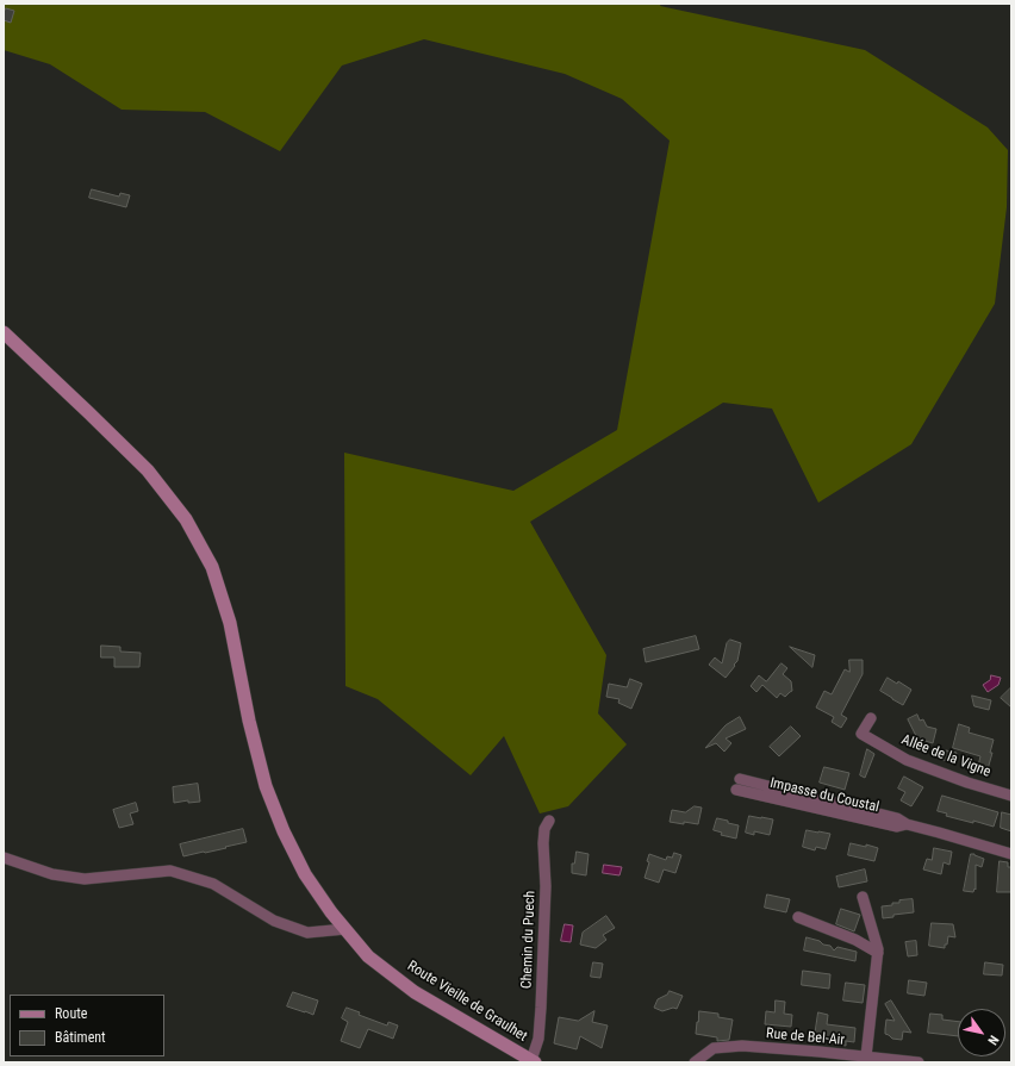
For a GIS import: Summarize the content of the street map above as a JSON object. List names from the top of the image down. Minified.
{"streets":{"main road":["Route Vieille de Graulhet"],"street":["Allée de la Vigne","Impasse du Coustal","Chemin du Puech","Rue de Bel-Air"]},"crossings":[["Chemin du Puech","Route Vieille de Graulhet"]],"legend":["Route","Bâtiment"],"north":"bottom right"}
